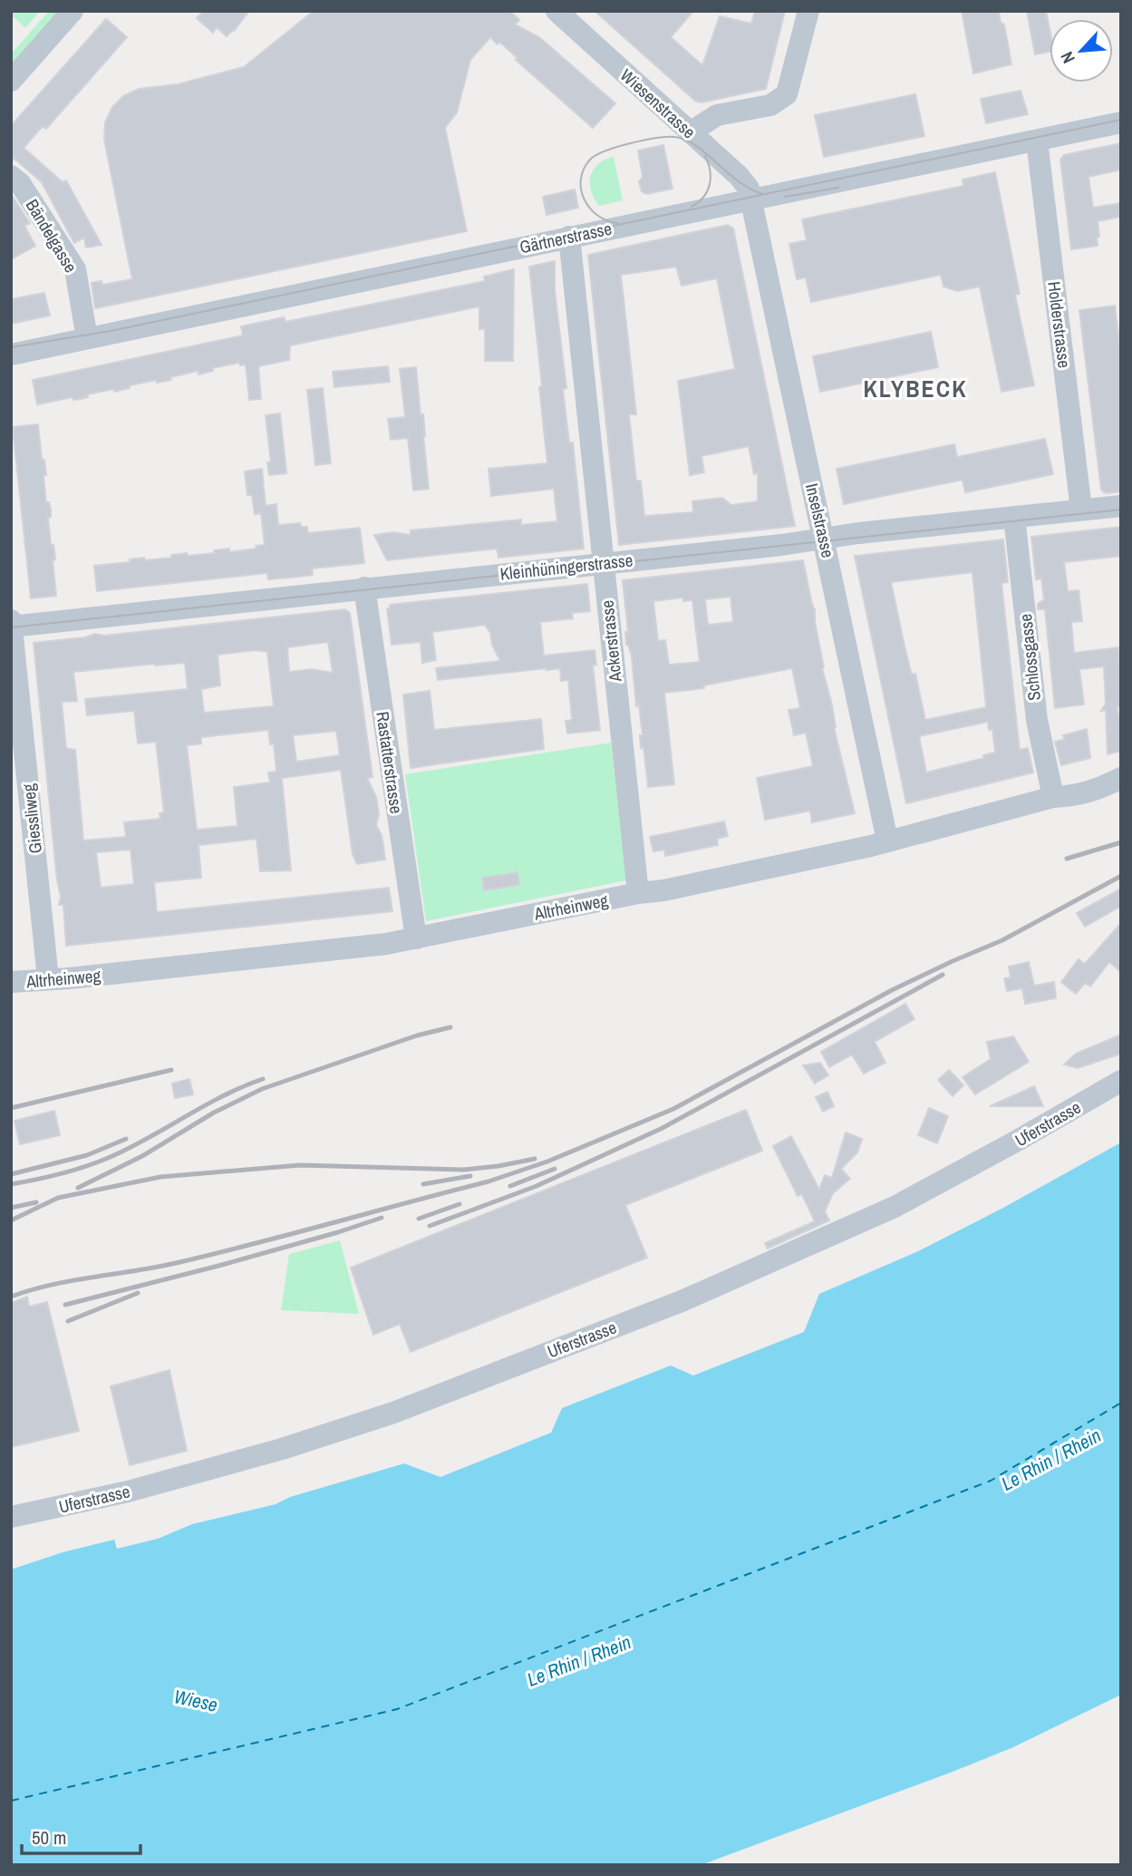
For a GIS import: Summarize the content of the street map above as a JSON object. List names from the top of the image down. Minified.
{"streets":{"street":["Wiesenstrasse","Bändelgasse","Gärtnerstrasse","Holderstrasse","Inselstrasse","Kleinhüningerstrasse","Ackerstrasse","Schlossgasse","Rastatterstrasse","Giessliweg","Altrheinweg","Uferstrasse"]},"crossings":[["Wiesenstrasse","Gärtnerstrasse"],["Wiesenstrasse","Inselstrasse"],["Bändelgasse","Gärtnerstrasse"],["Gärtnerstrasse","Holderstrasse"],["Gärtnerstrasse","Inselstrasse"],["Gärtnerstrasse","Ackerstrasse"],["Holderstrasse","Kleinhüningerstrasse"],["Inselstrasse","Kleinhüningerstrasse"],["Inselstrasse","Altrheinweg"],["Kleinhüningerstrasse","Ackerstrasse"],["Kleinhüningerstrasse","Schlossgasse"],["Kleinhüningerstrasse","Rastatterstrasse"],["Kleinhüningerstrasse","Giessliweg"],["Ackerstrasse","Altrheinweg"],["Schlossgasse","Altrheinweg"],["Rastatterstrasse","Altrheinweg"],["Giessliweg","Altrheinweg"]],"districts":["KLYBECK"],"water":["Le Rhin / Rhein","Wiese"],"scale_bar":"50 m","north":"bottom left"}
